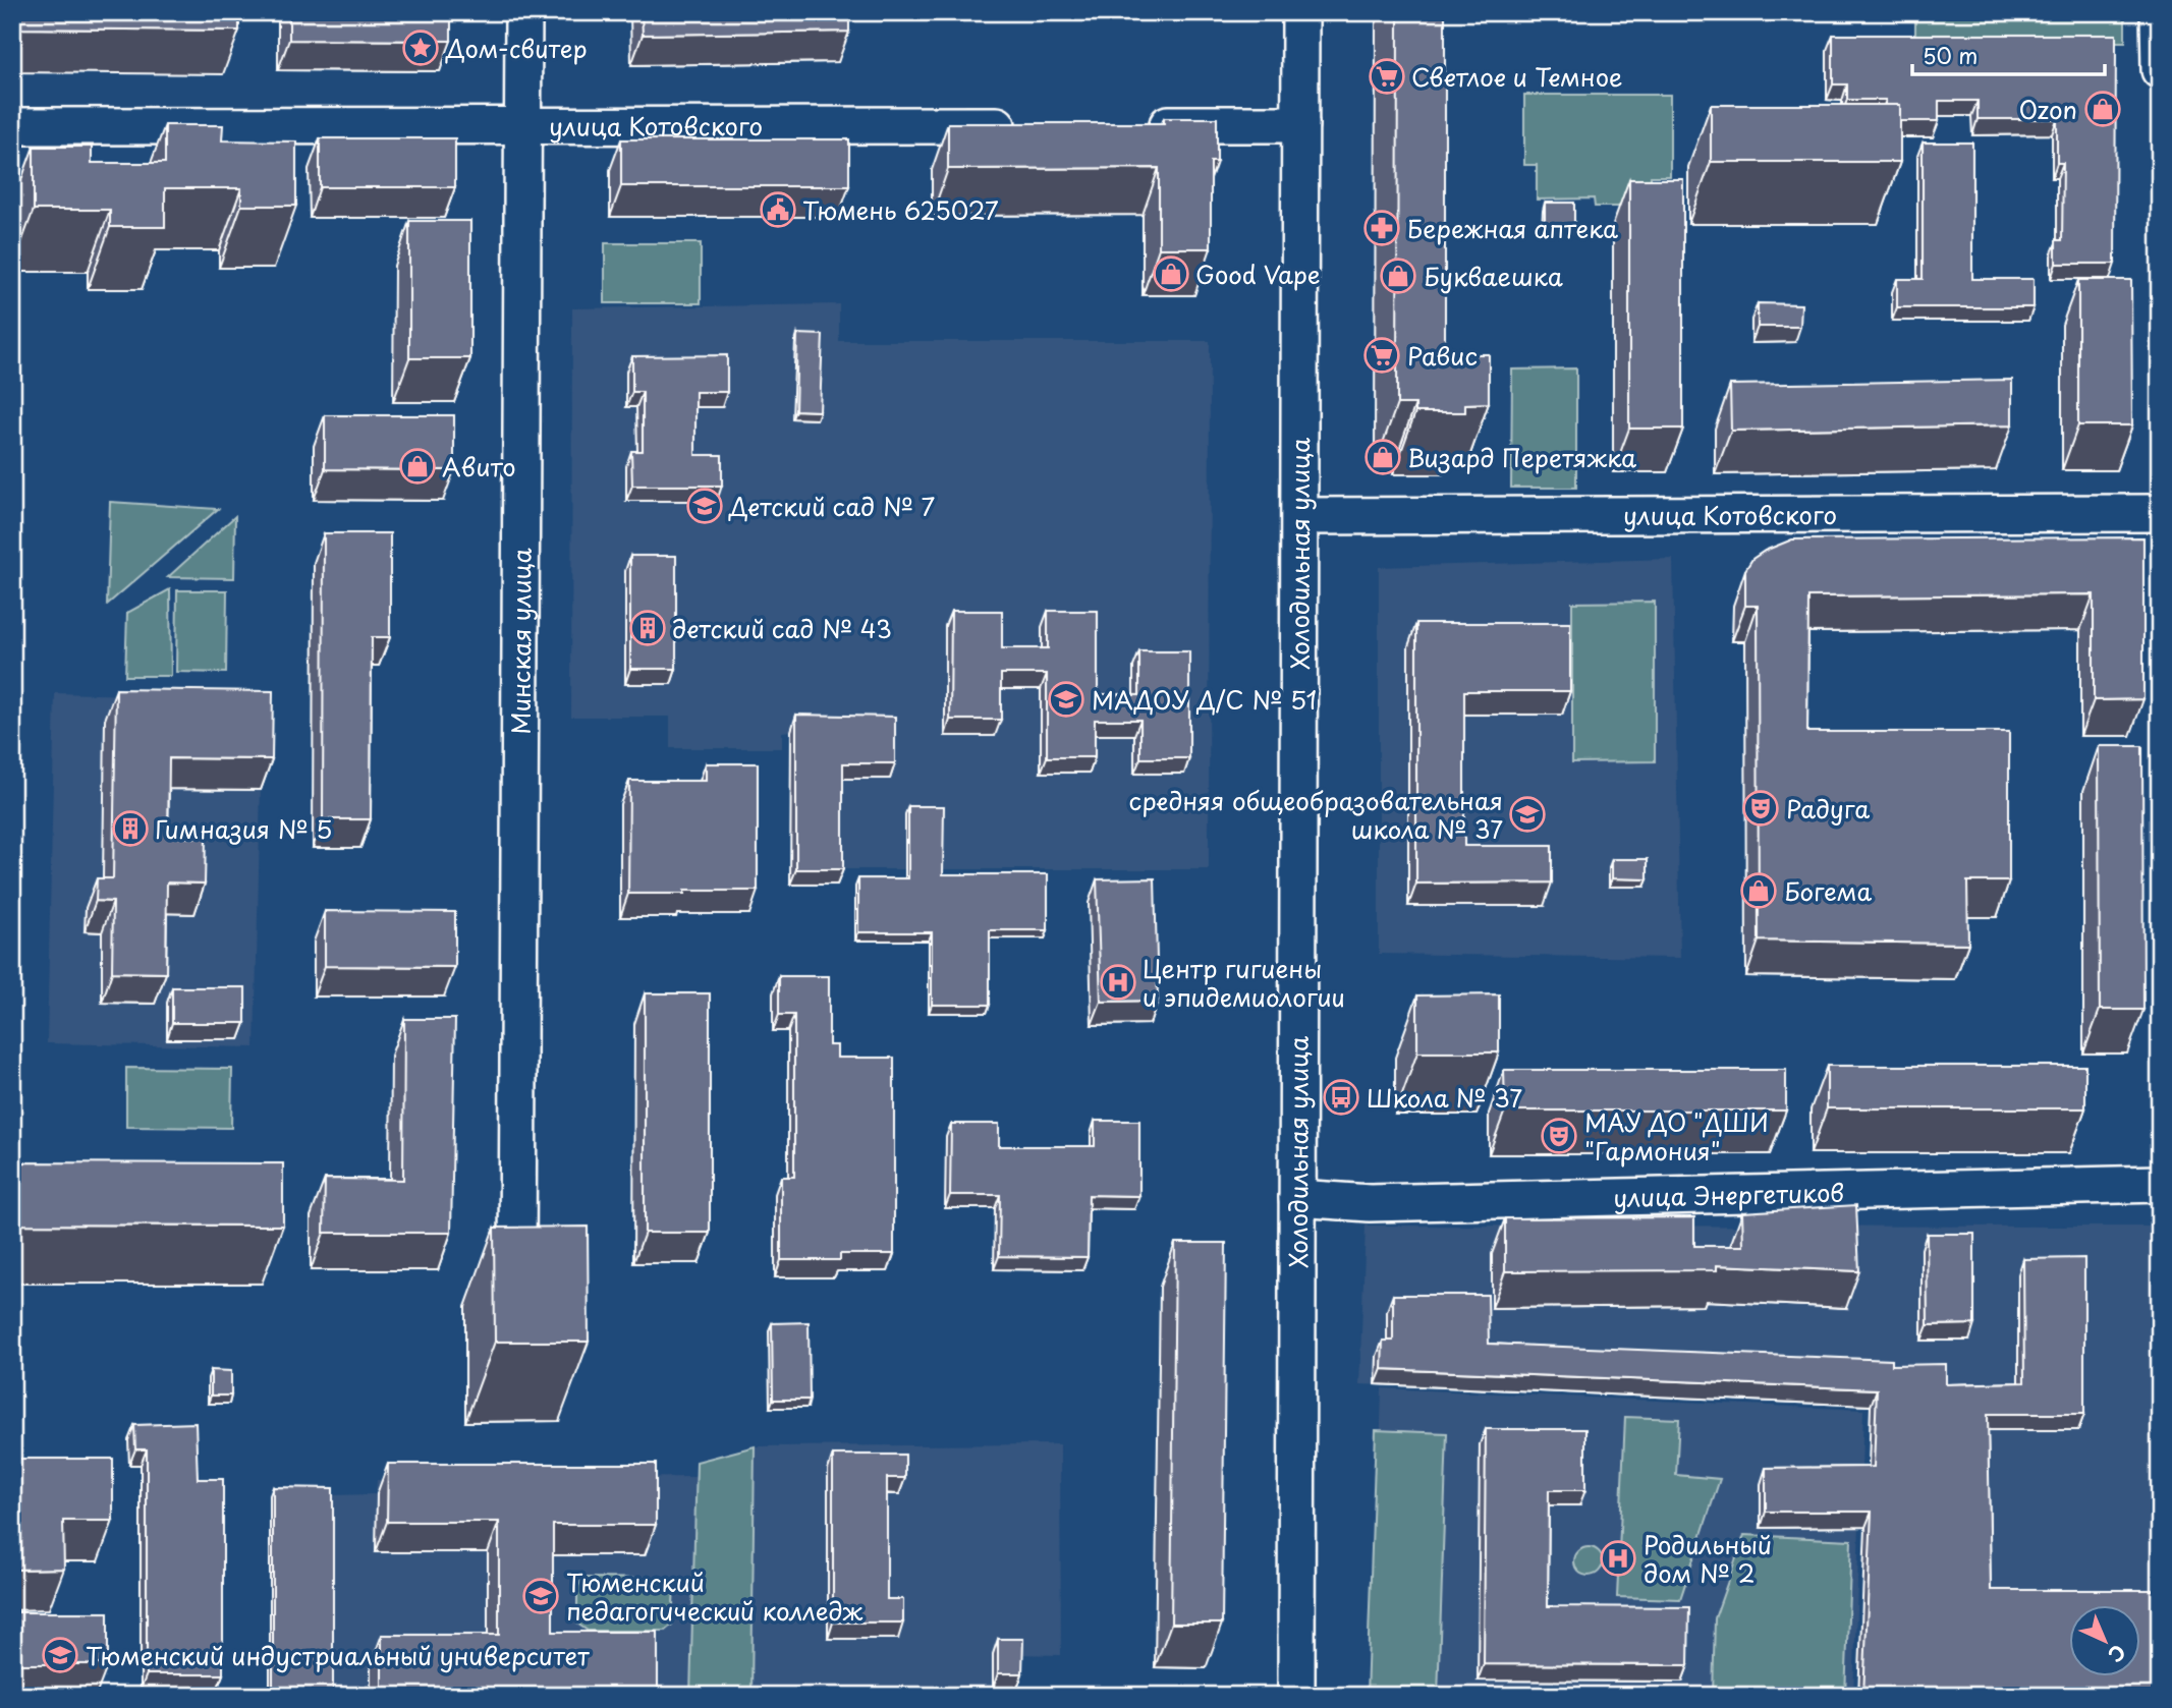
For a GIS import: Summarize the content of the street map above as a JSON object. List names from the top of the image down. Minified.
{"streets":{"street":["улица Котовского","Холодильная улица","Минская улица","улица Энергетиков"]},"crossings":[["улица Котовского","Холодильная улица"],["улица Котовского","Минская улица"],["Холодильная улица","улица Энергетиков"]],"places":{"place":["Дом-свитер"],"supermarket":["Светлое и Темное","Равис"],"shop":["Ozon","Good Vape","Букваешка","Визард Перетяжка","Авито","Богема"],"public building":["Тюмень 625027"],"pharmacy":["Бережная аптека"],"school or university":["Детский сад № 7","МАДОУ Д/С № 51","средняя общеобразовательная школа № 37","Тюменский педагогический колледж","Тюменский индустриальный университет"],"building":["детский сад № 43","Гимназия № 5"],"theatre":["Радуга","МАУ ДО \"ДШИ \"Гармония\""],"hospital":["Центр гигиены и эпидемиологии","Родильный дом № 2"],"bus stop":["Школа № 37"]},"scale_bar":"50 m","north":"bottom right"}
